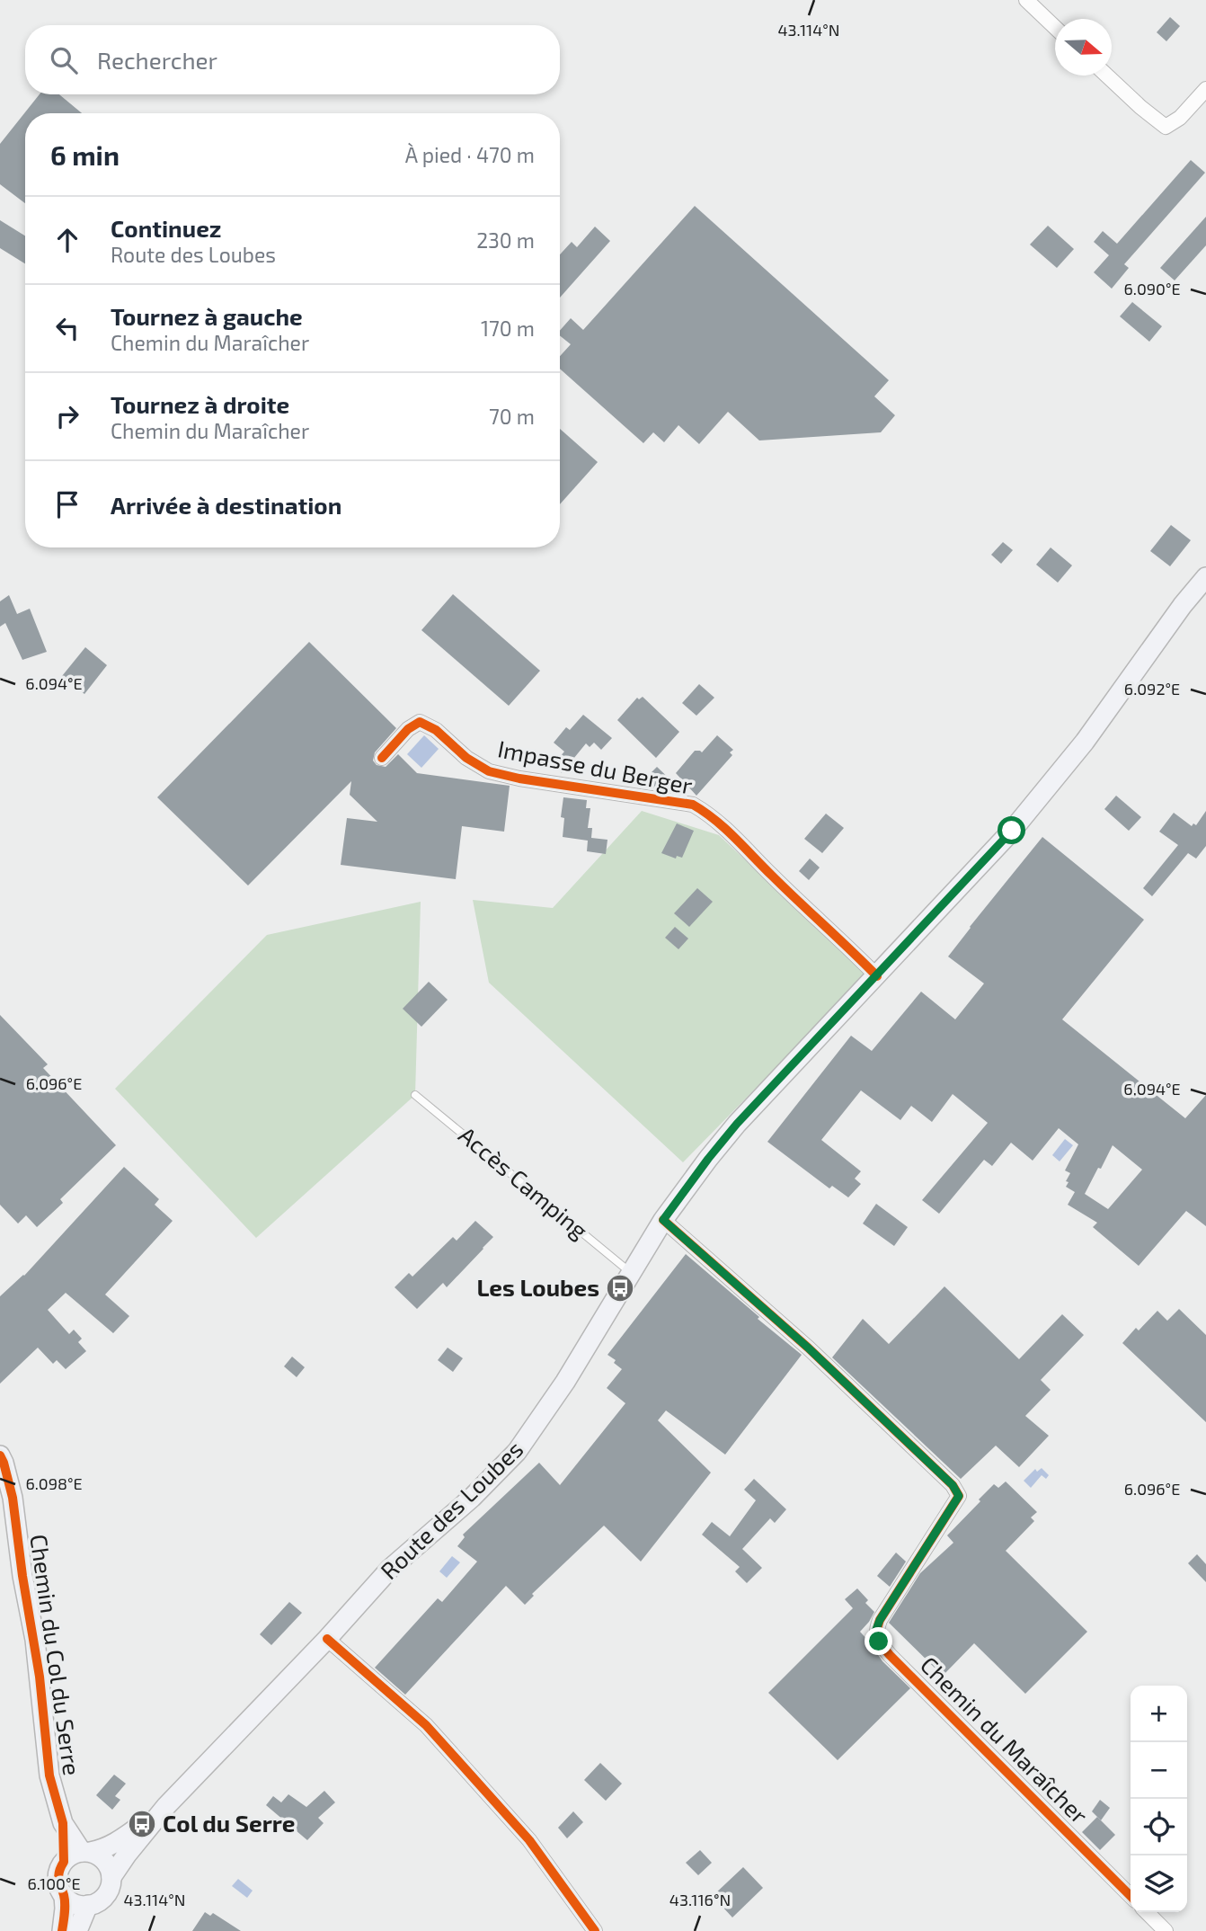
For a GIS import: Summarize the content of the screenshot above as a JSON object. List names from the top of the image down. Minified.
{"streets":{"main road":["Route des Loubes","Chemin du Col du Serre"],"street":["Impasse du Berger","Chemin du Maraîcher"],"lane":["Accès Camping"]},"crossings":[["Impasse du Berger","Route des Loubes"],["Accès Camping","Route des Loubes"],["Route des Loubes","Chemin du Col du Serre"],["Route des Loubes","Chemin du Maraîcher"]],"places":{"bus stop":["Les Loubes","Col du Serre"]},"north":"right","page":{"search":"Rechercher","heading":["6 min","À pied · 470 m"],"list":[["Continuez","Route des Loubes","230 m"],["Tournez à gauche","Chemin du Maraîcher","170 m"],["Tournez à droite","Chemin du Maraîcher","70 m"],"Arrivée à destination"],"map_buttons":["+","−"]},"coordinates":["43.114°N","6.090°E","6.094°E","6.092°E","6.096°E","6.098°E","6.100°E","43.116°N"]}
